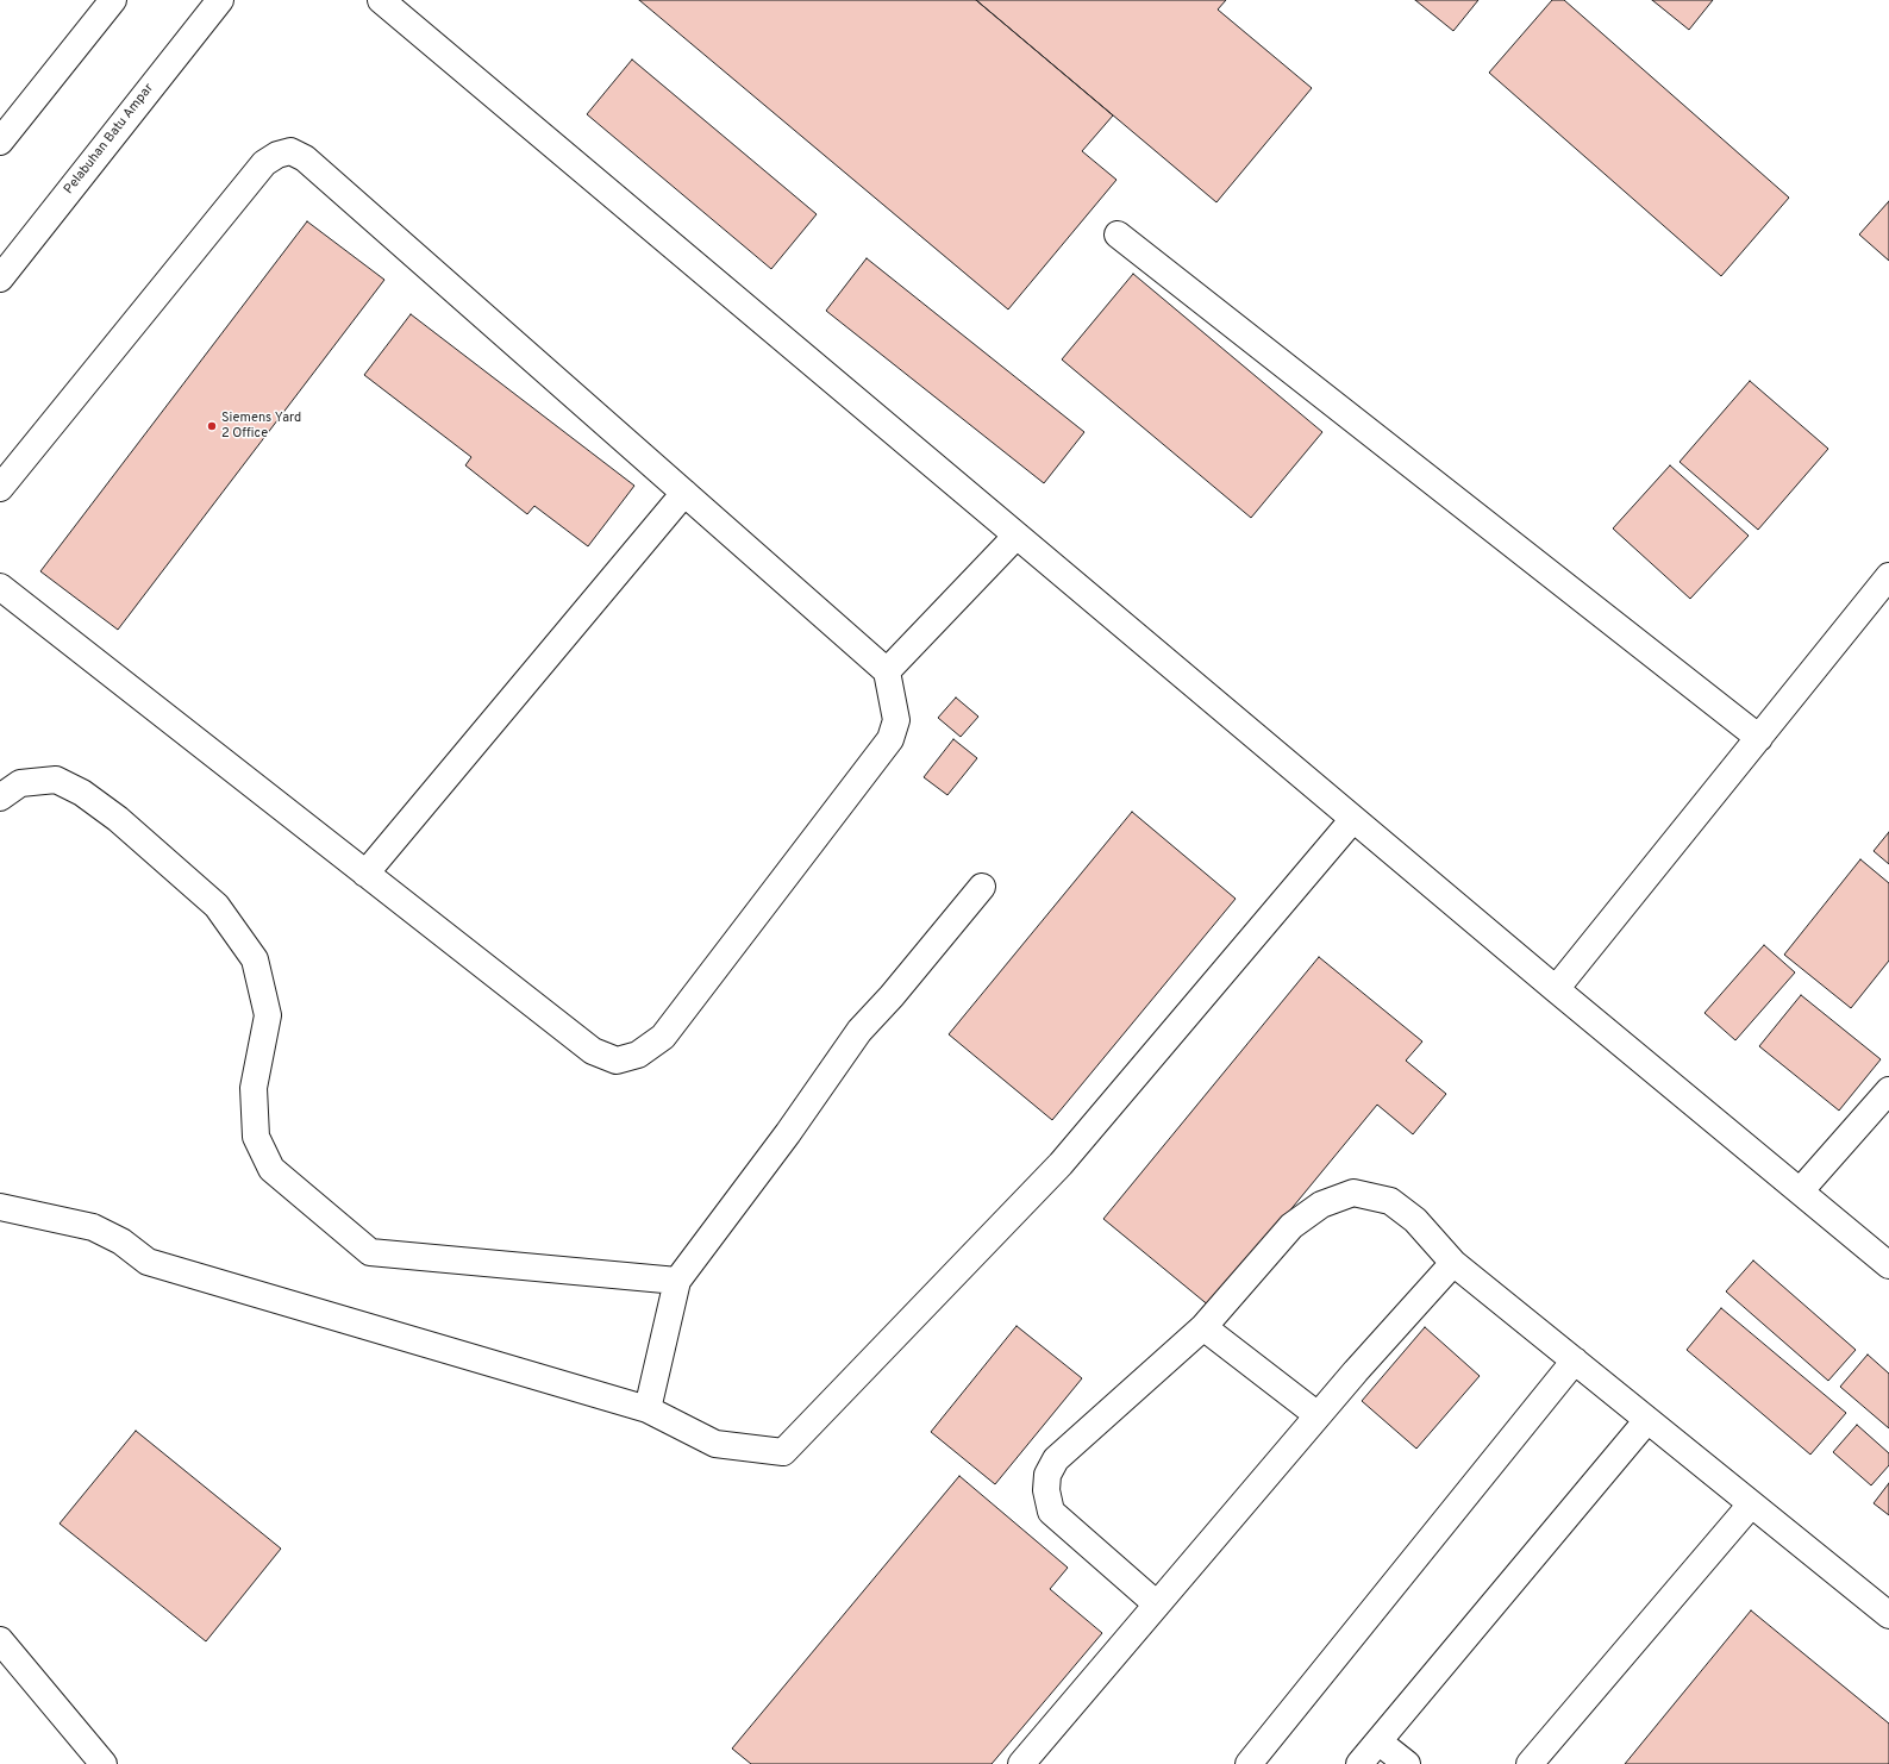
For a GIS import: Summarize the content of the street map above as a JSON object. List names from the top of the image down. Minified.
{"streets":{"lane":["Pelabuhan Batu Ampar"]},"places":["Siemens Yard 2 Office"]}
